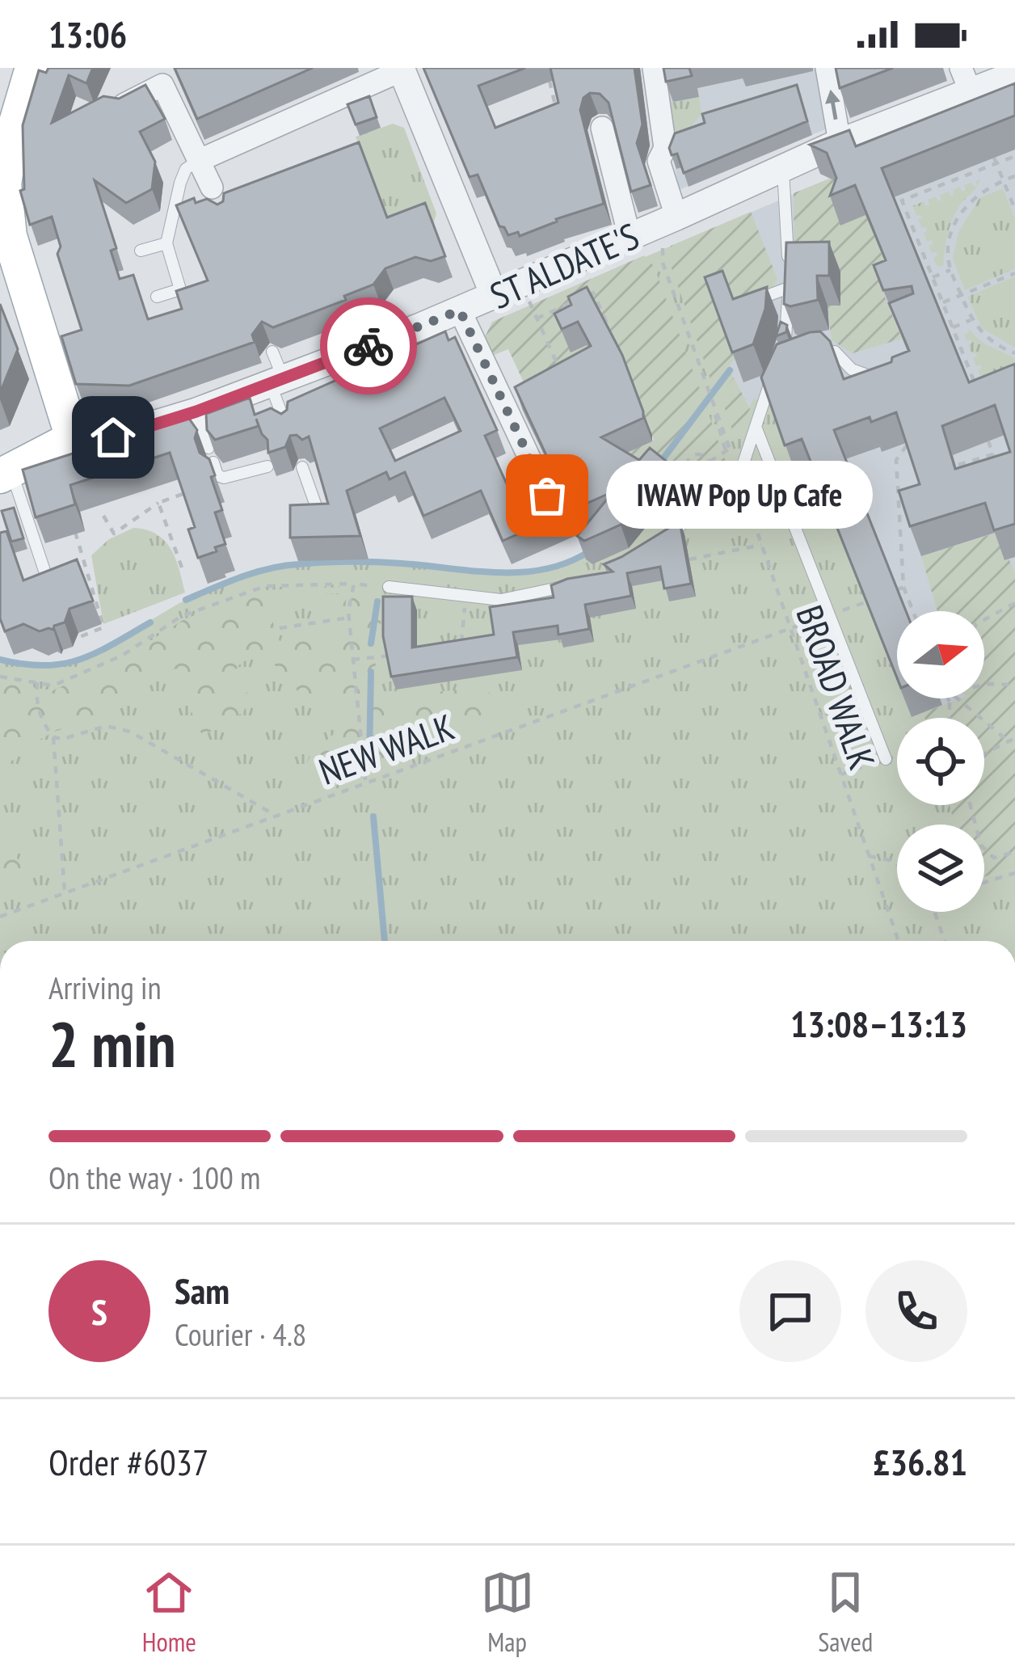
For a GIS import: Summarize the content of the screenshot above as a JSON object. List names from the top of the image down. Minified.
{"streets":{"main road":["ST ALDATE'S"],"path":["BROAD WALK","NEW WALK"]},"crossings":[["BROAD WALK","NEW WALK"]],"places":["IWAW Pop Up Cafe"],"north":"right","page":{"status":"13:06","bubble":"IWAW Pop Up Cafe","heading":["2 min","Arriving in","13:08–13:13"],"panel":["Sam","Courier · 4.8","Order #6037","£36.81"],"bar":"On the way · 100 m","round":"S","tabs":["Home","Map","Saved"]}}
